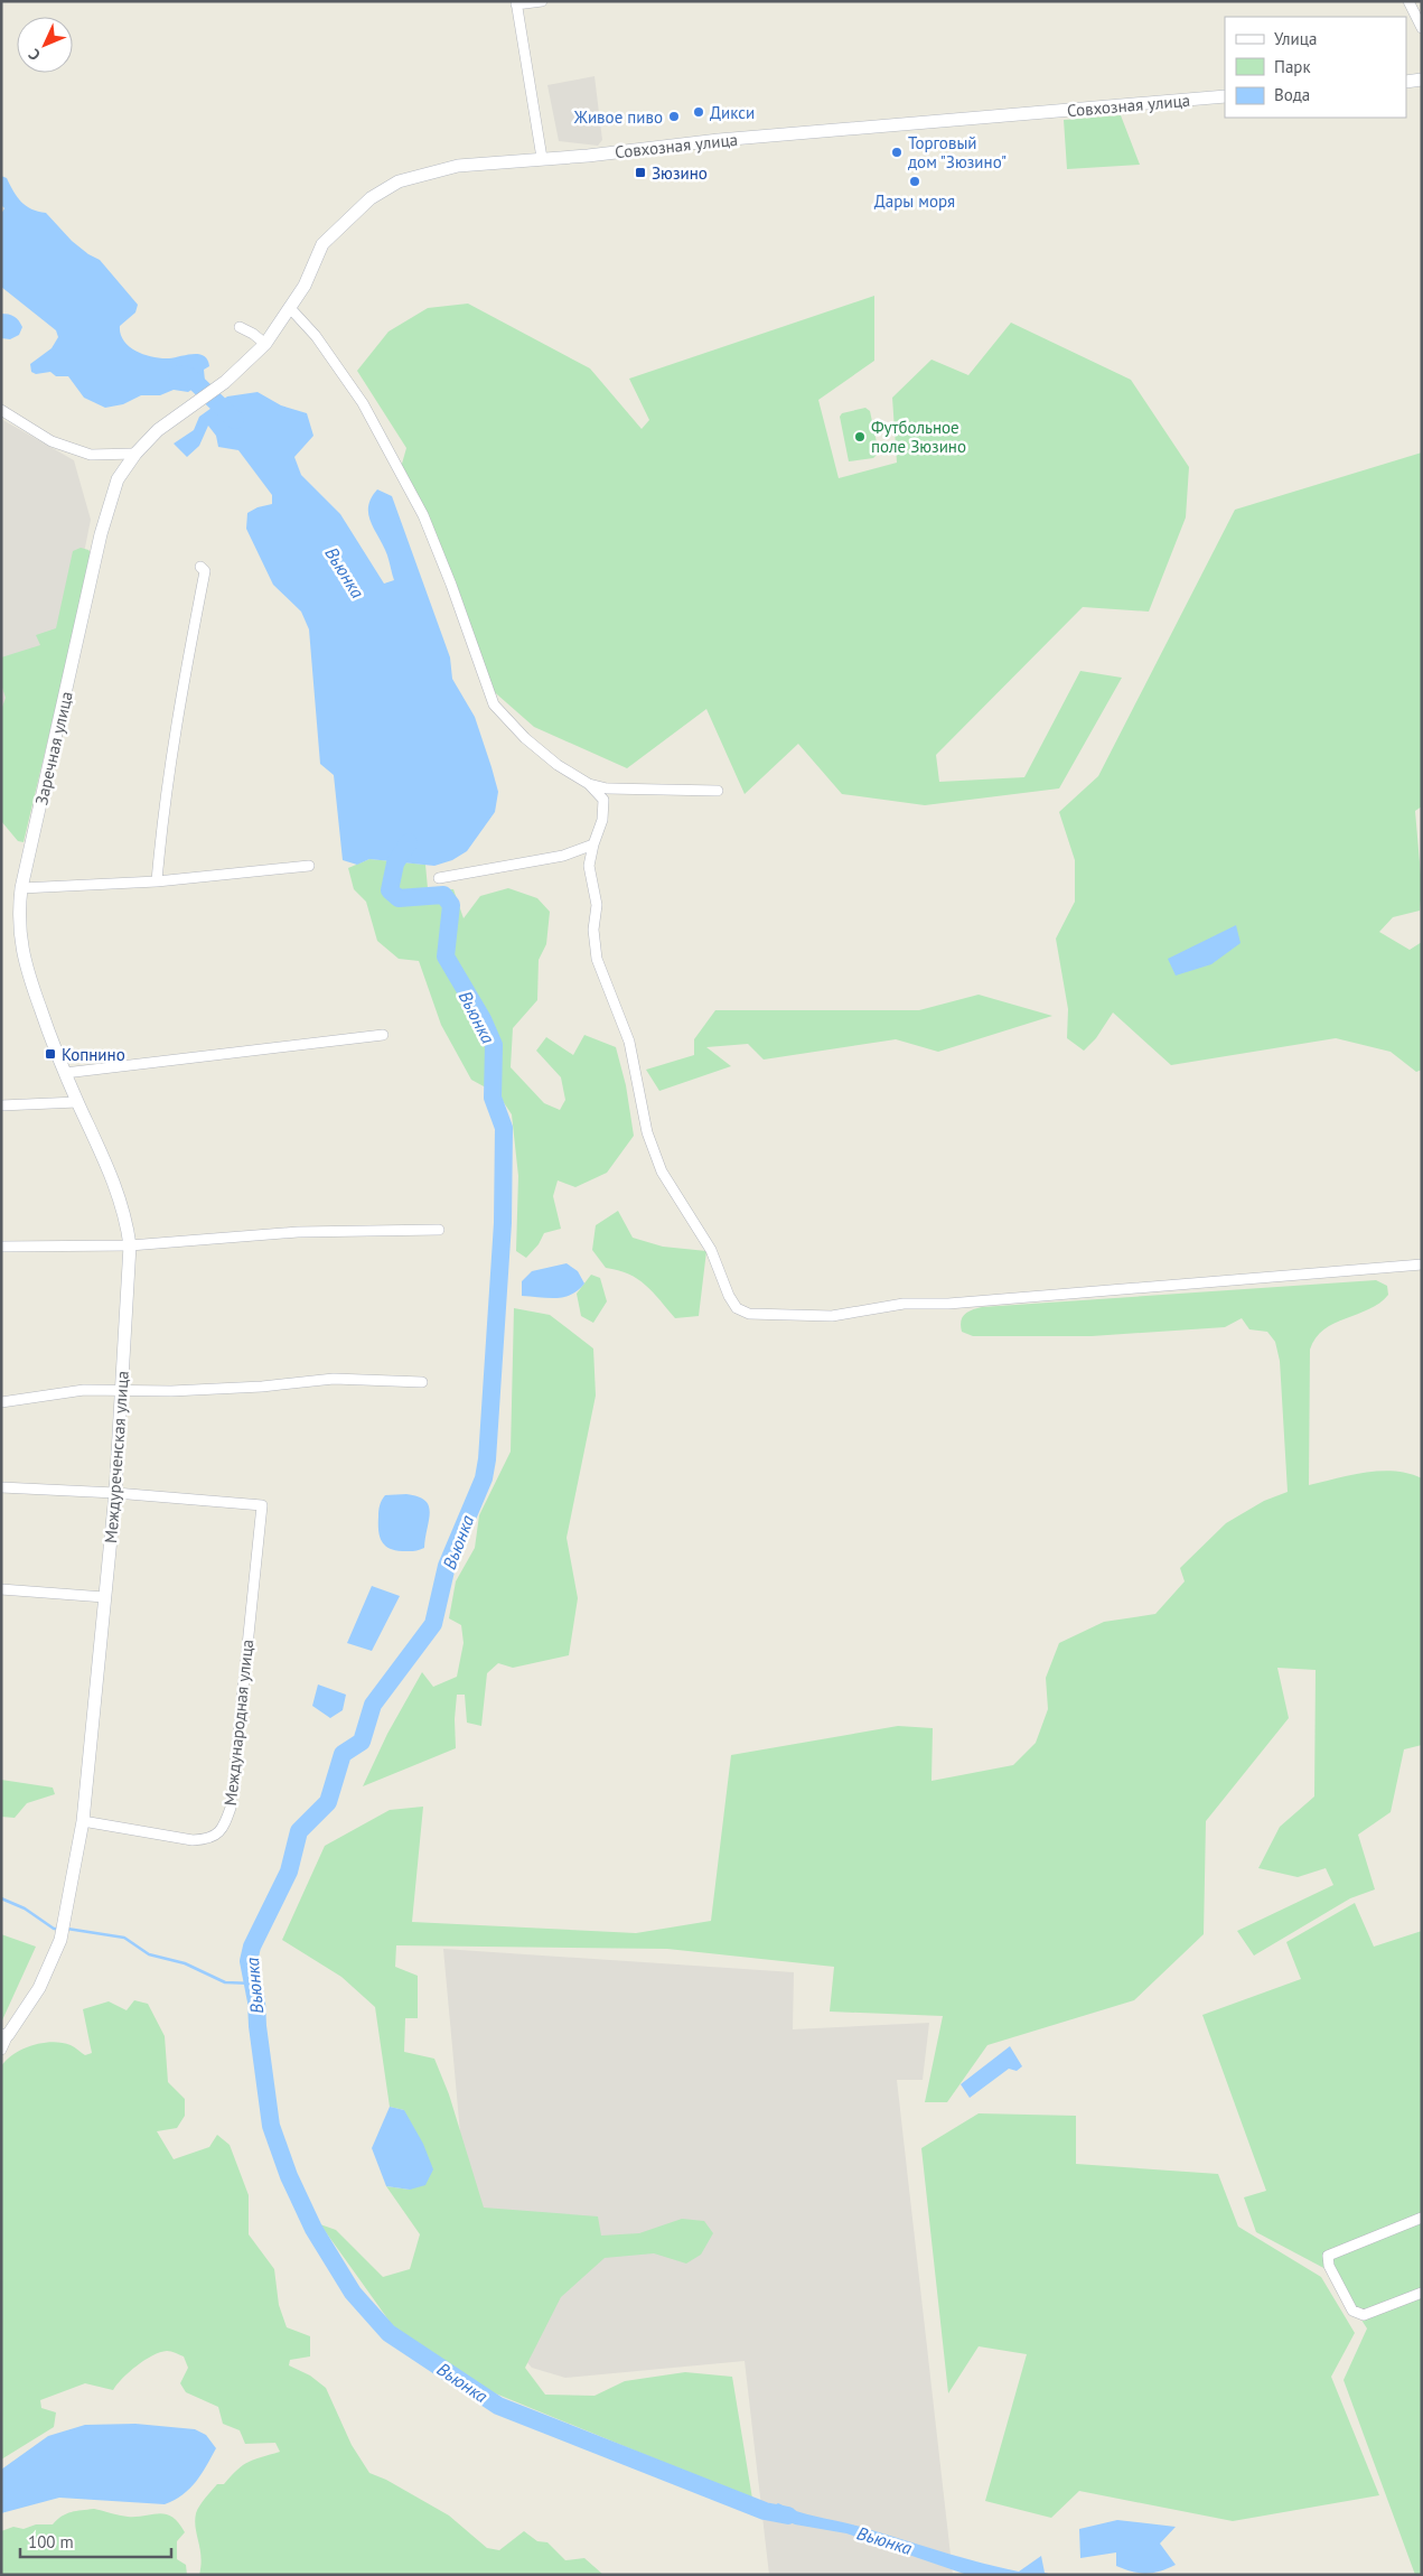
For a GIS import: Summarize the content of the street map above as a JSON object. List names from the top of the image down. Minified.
{"streets":{"street":["Совхозная улица","Заречная улица","Междуреченская улица","Международная улица"]},"crossings":[["Совхозная улица","Заречная улица"],["Заречная улица","Междуреченская улица"],["Междуреченская улица","Международная улица"]],"water":["Вьюнка"],"places":{"other":["Дикси","Живое пиво","Торговый дом \"Зюзино\"","Дары моря","Футбольное поле Зюзино"],"transit":["Зюзино","Копнино"]},"legend":["Улица","Парк","Вода"],"scale_bar":"100 m","north":"bottom left"}
